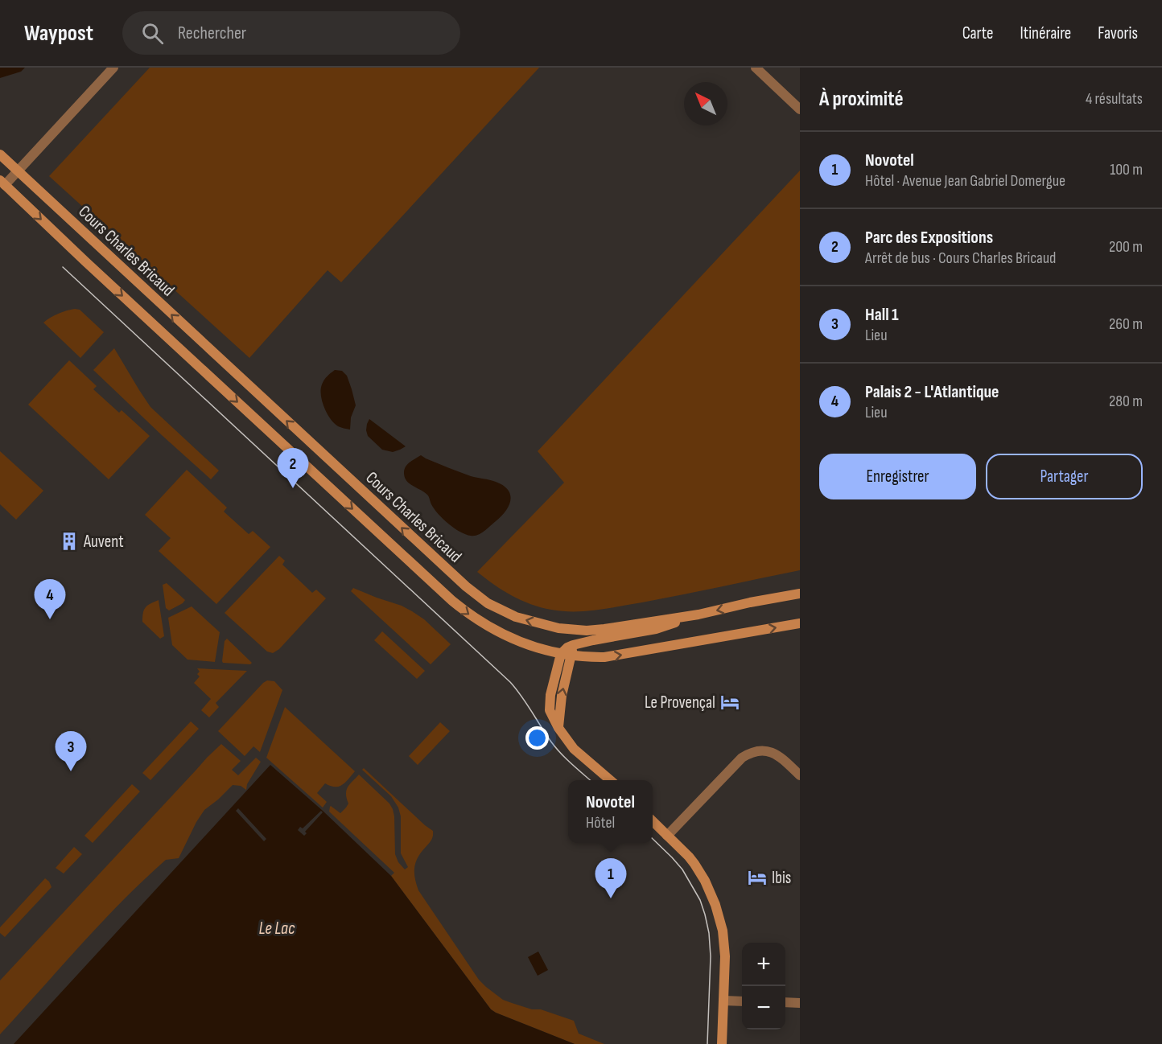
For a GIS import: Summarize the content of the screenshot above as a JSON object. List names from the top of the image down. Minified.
{"streets":{"main road":["Cours Charles Bricaud"]},"water":["Le Lac"],"places":{"building":["Auvent"],"hotel":["Le Provençal","Ibis"]},"north":"top left","page":{"header":"Waypost","search":"Rechercher","nav":["Carte","Itinéraire","Favoris"],"heading":["À proximité","4 résultats"],"list":[{"mark":"1","name":"Novotel","note":"Hôtel · Avenue Jean Gabriel Domergue","value":"100 m"},{"mark":"2","name":"Parc des Expositions","note":"Arrêt de bus · Cours Charles Bricaud","value":"200 m"},{"mark":"3","name":"Hall 1","note":"Lieu","value":"260 m"},{"mark":"4","name":"Palais 2 - L'Atlantique","note":"Lieu","value":"280 m"}],"buttons":["Enregistrer","Partager"],"pins":["2","4","3","1"],"popup":["Novotel","Hôtel"],"map_buttons":["+","−"]}}
